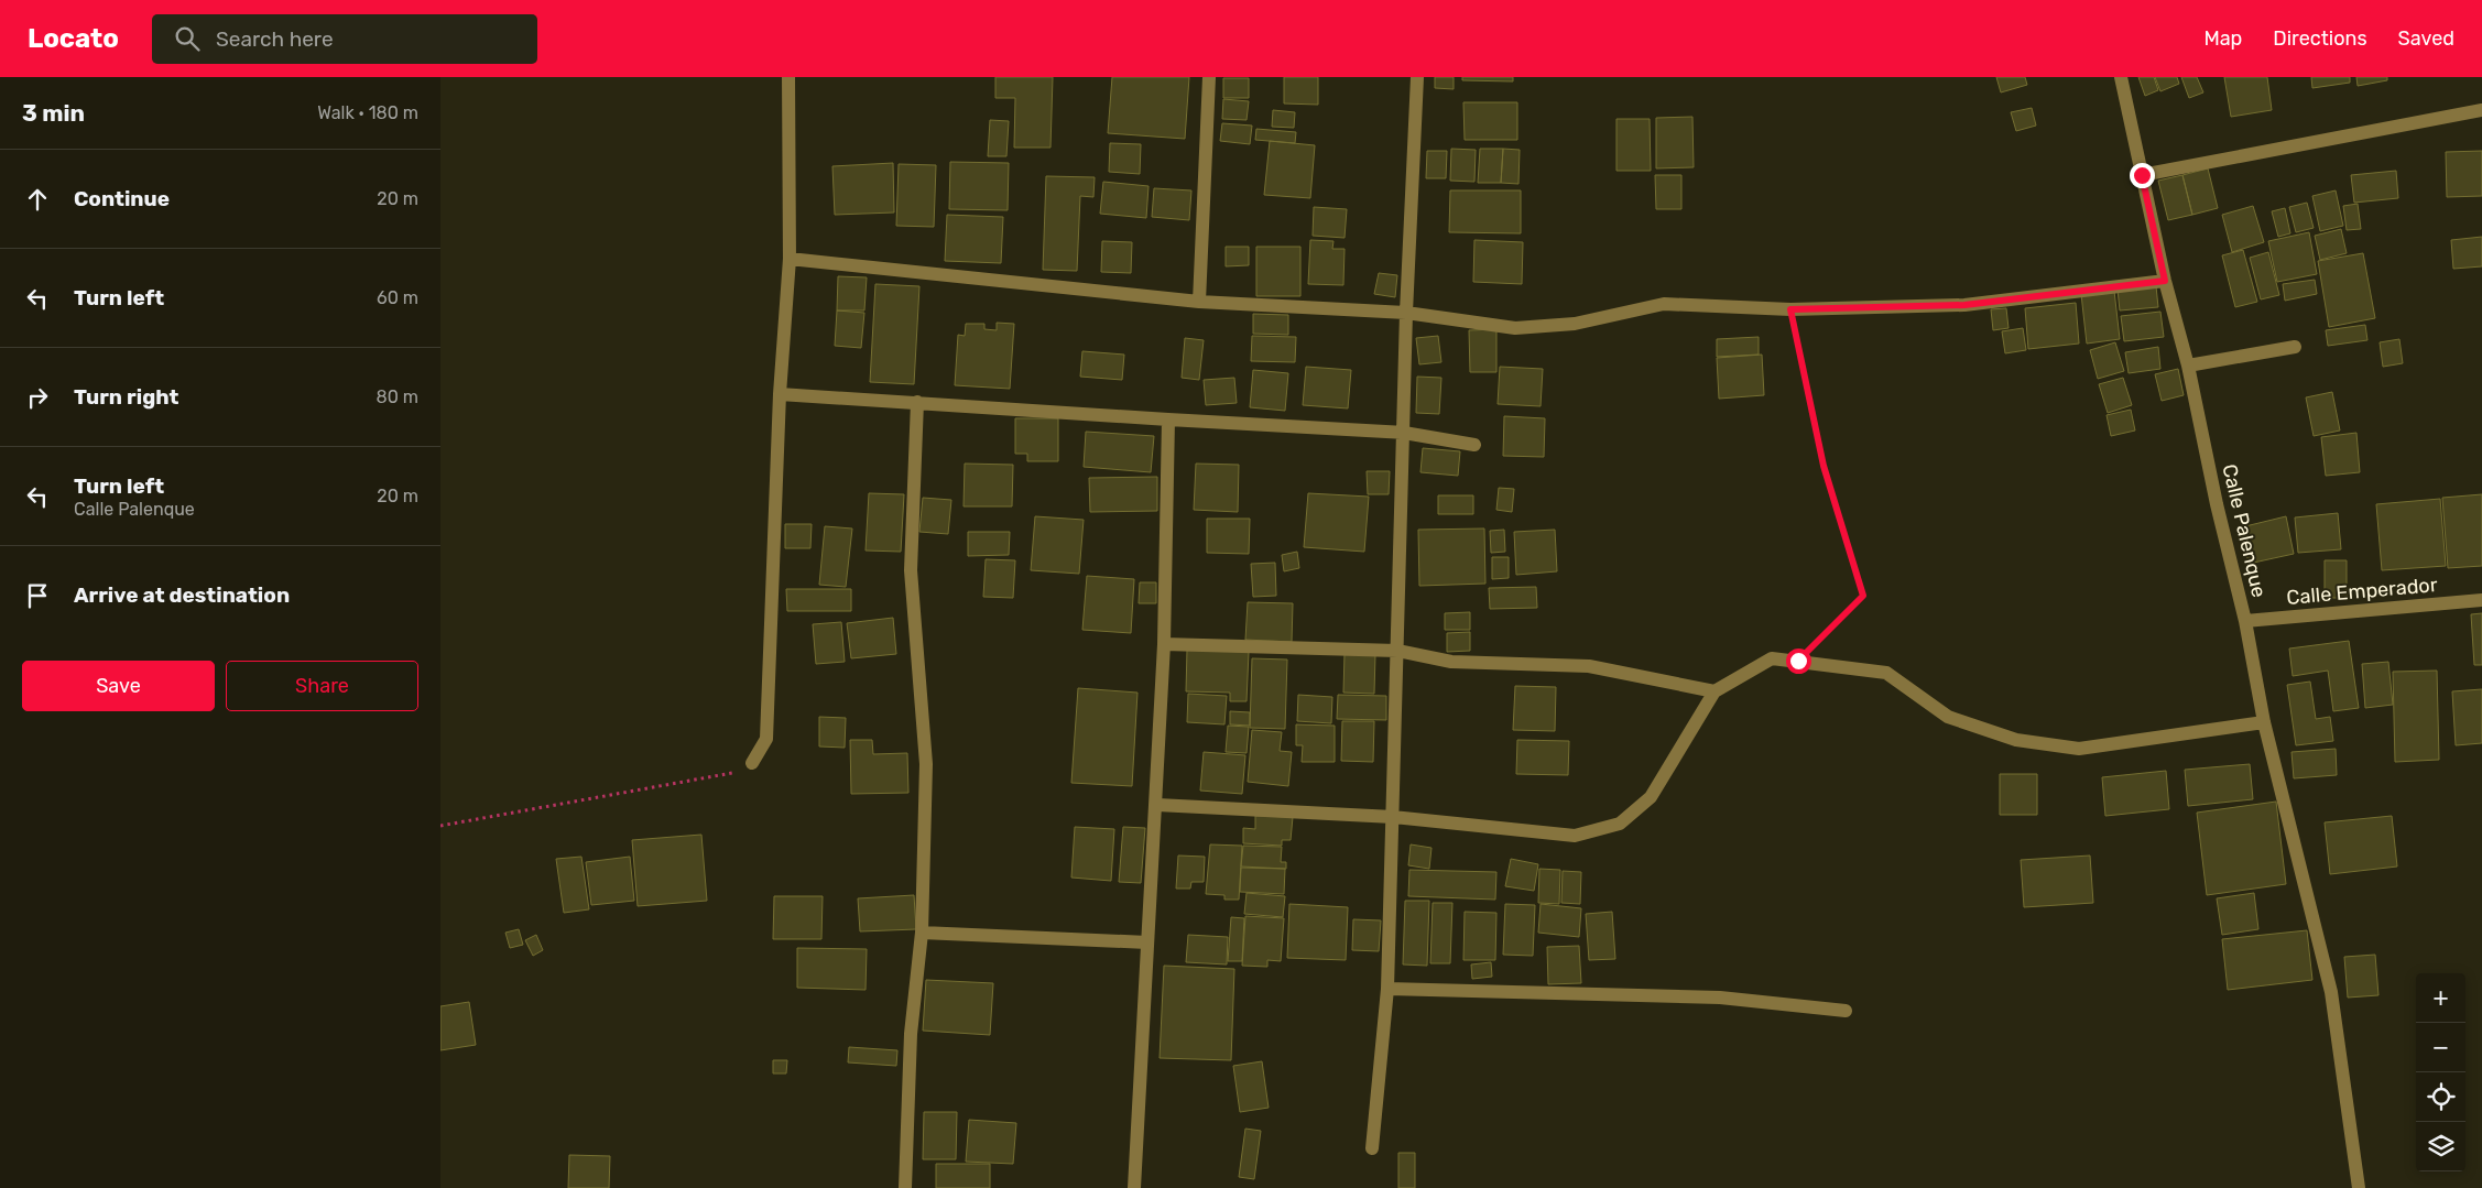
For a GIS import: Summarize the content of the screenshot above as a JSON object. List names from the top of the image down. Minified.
{"streets":{"street":["Calle Palenque","Calle Emperador"]},"crossings":[["Calle Palenque","Calle Emperador"]],"page":{"header":"Locato","search":"Search here","nav":["Map","Directions","Saved"],"heading":["3 min","Walk · 180 m"],"list":[["Continue","20 m"],["Turn left","60 m"],["Turn right","80 m"],["Turn left","Calle Palenque","20 m"],"Arrive at destination"],"buttons":["Save","Share"],"map_buttons":["+","−"]}}
